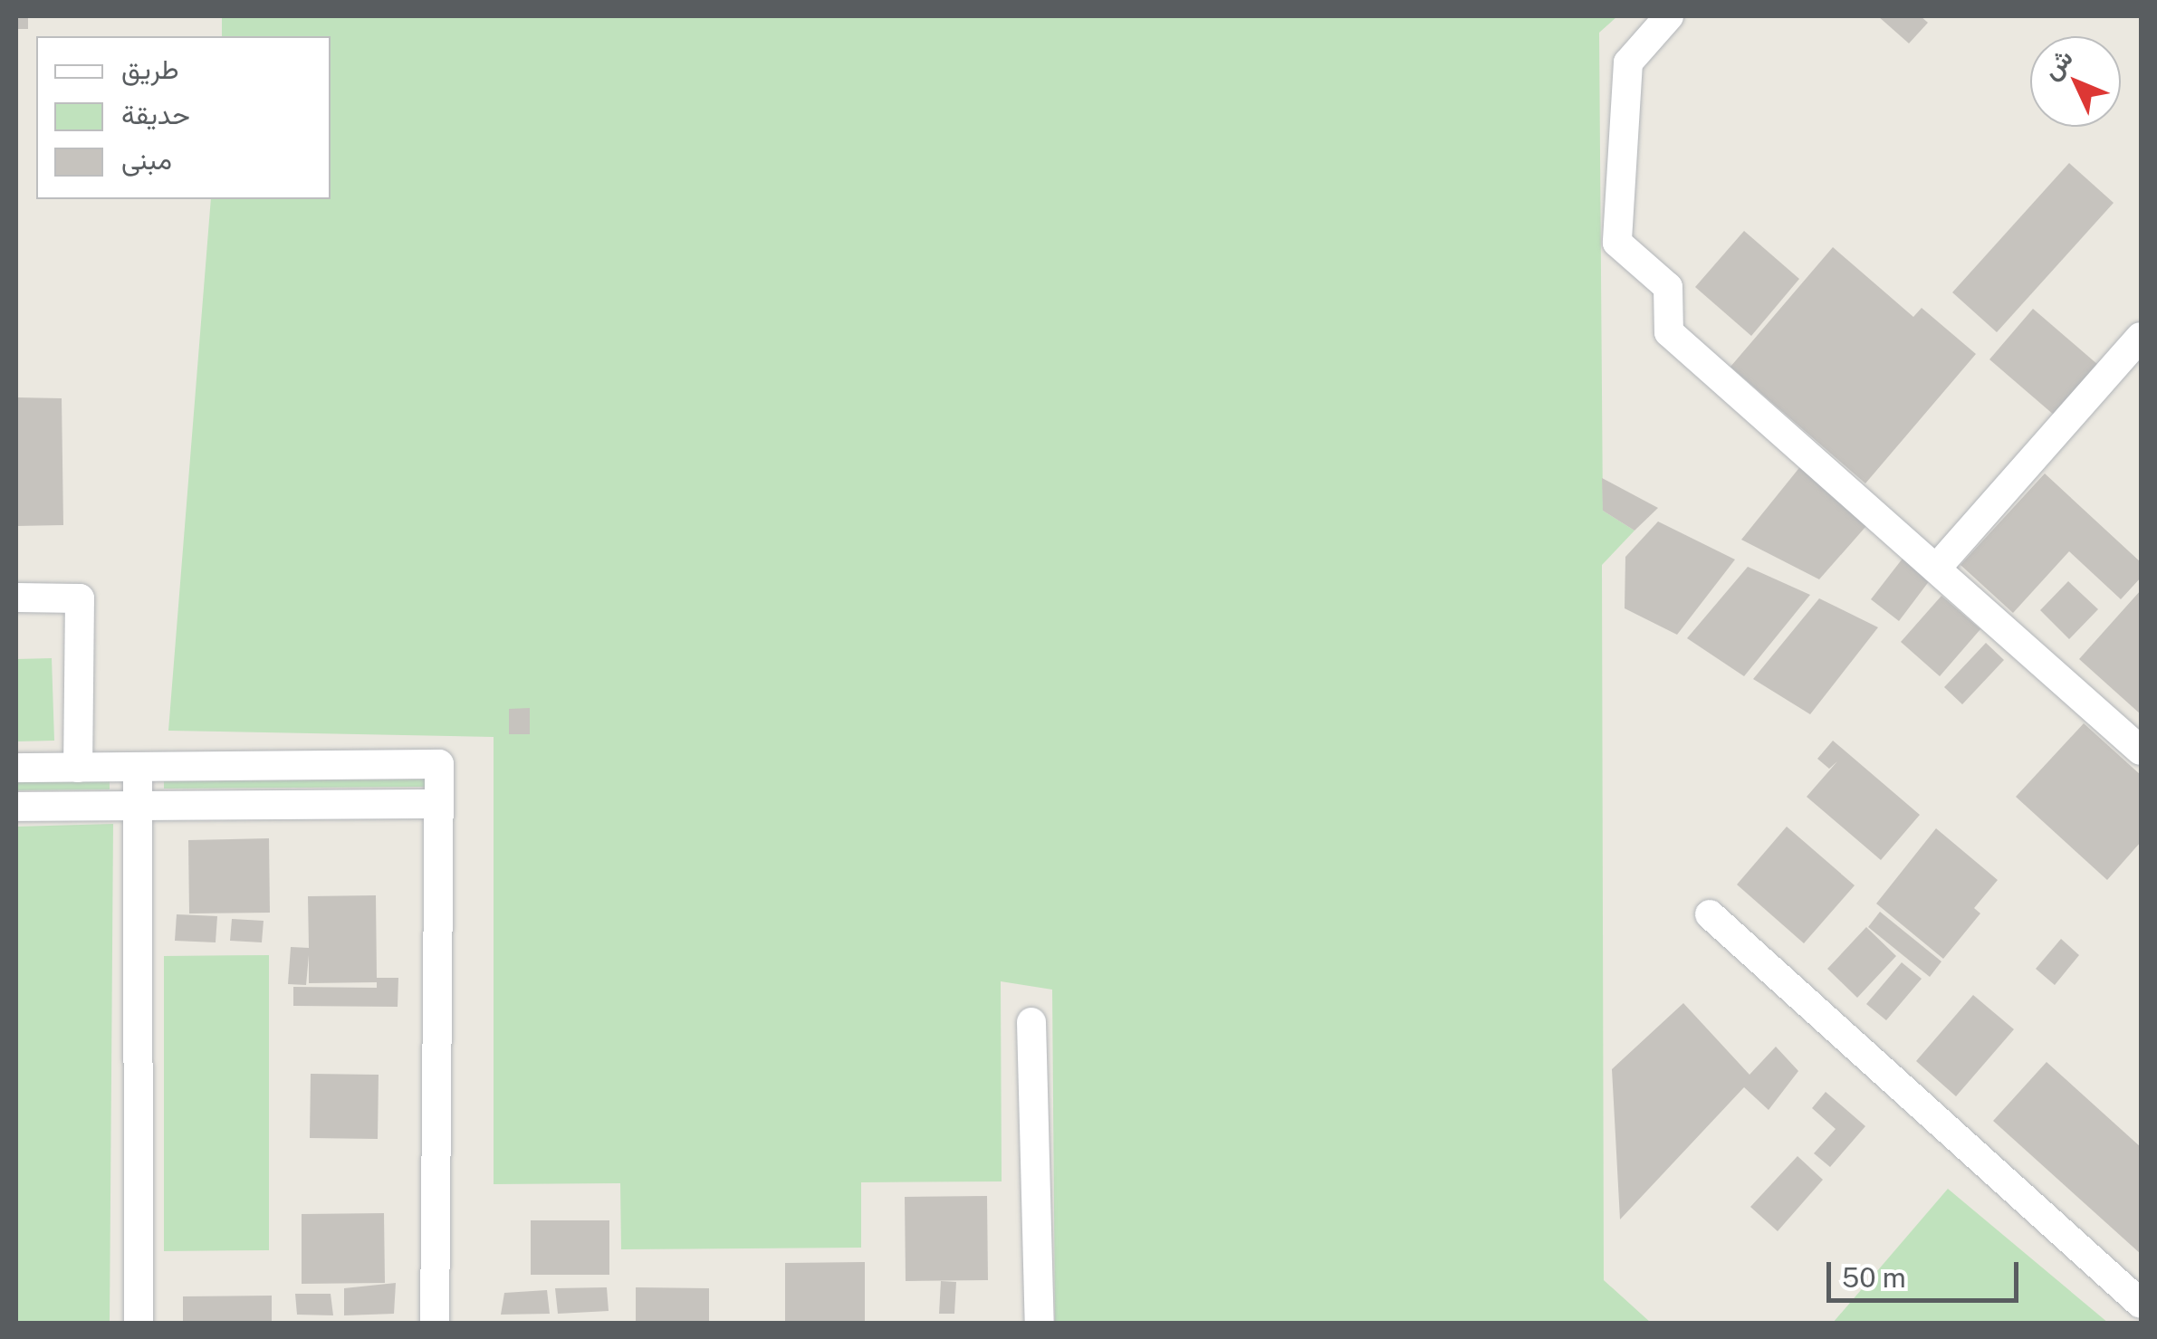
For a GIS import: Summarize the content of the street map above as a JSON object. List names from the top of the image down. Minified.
{"legend":["طريق","حديقة","مبنى"],"scale_bar":"50 m","north":"top left"}
